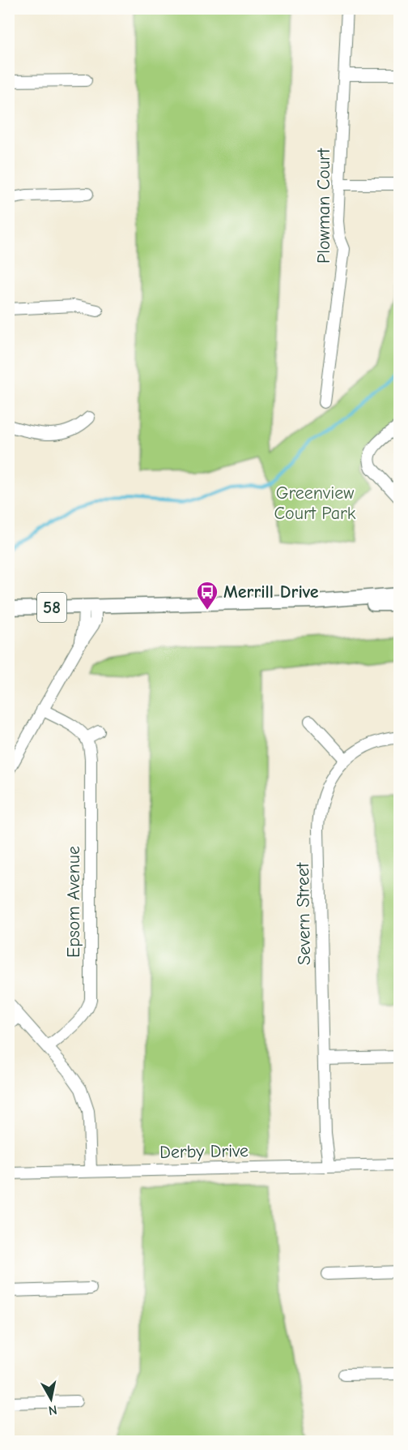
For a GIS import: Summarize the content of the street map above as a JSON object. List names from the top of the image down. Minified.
{"streets":{"main road":["58"],"street":["Plowman Court","Epsom Avenue","Severn Street","Derby Drive"]},"crossings":[["Severn Street","Derby Drive"]],"parks":["Greenview Court Park"],"places":{"bus stop":["Merrill Drive"]},"north":"bottom"}
